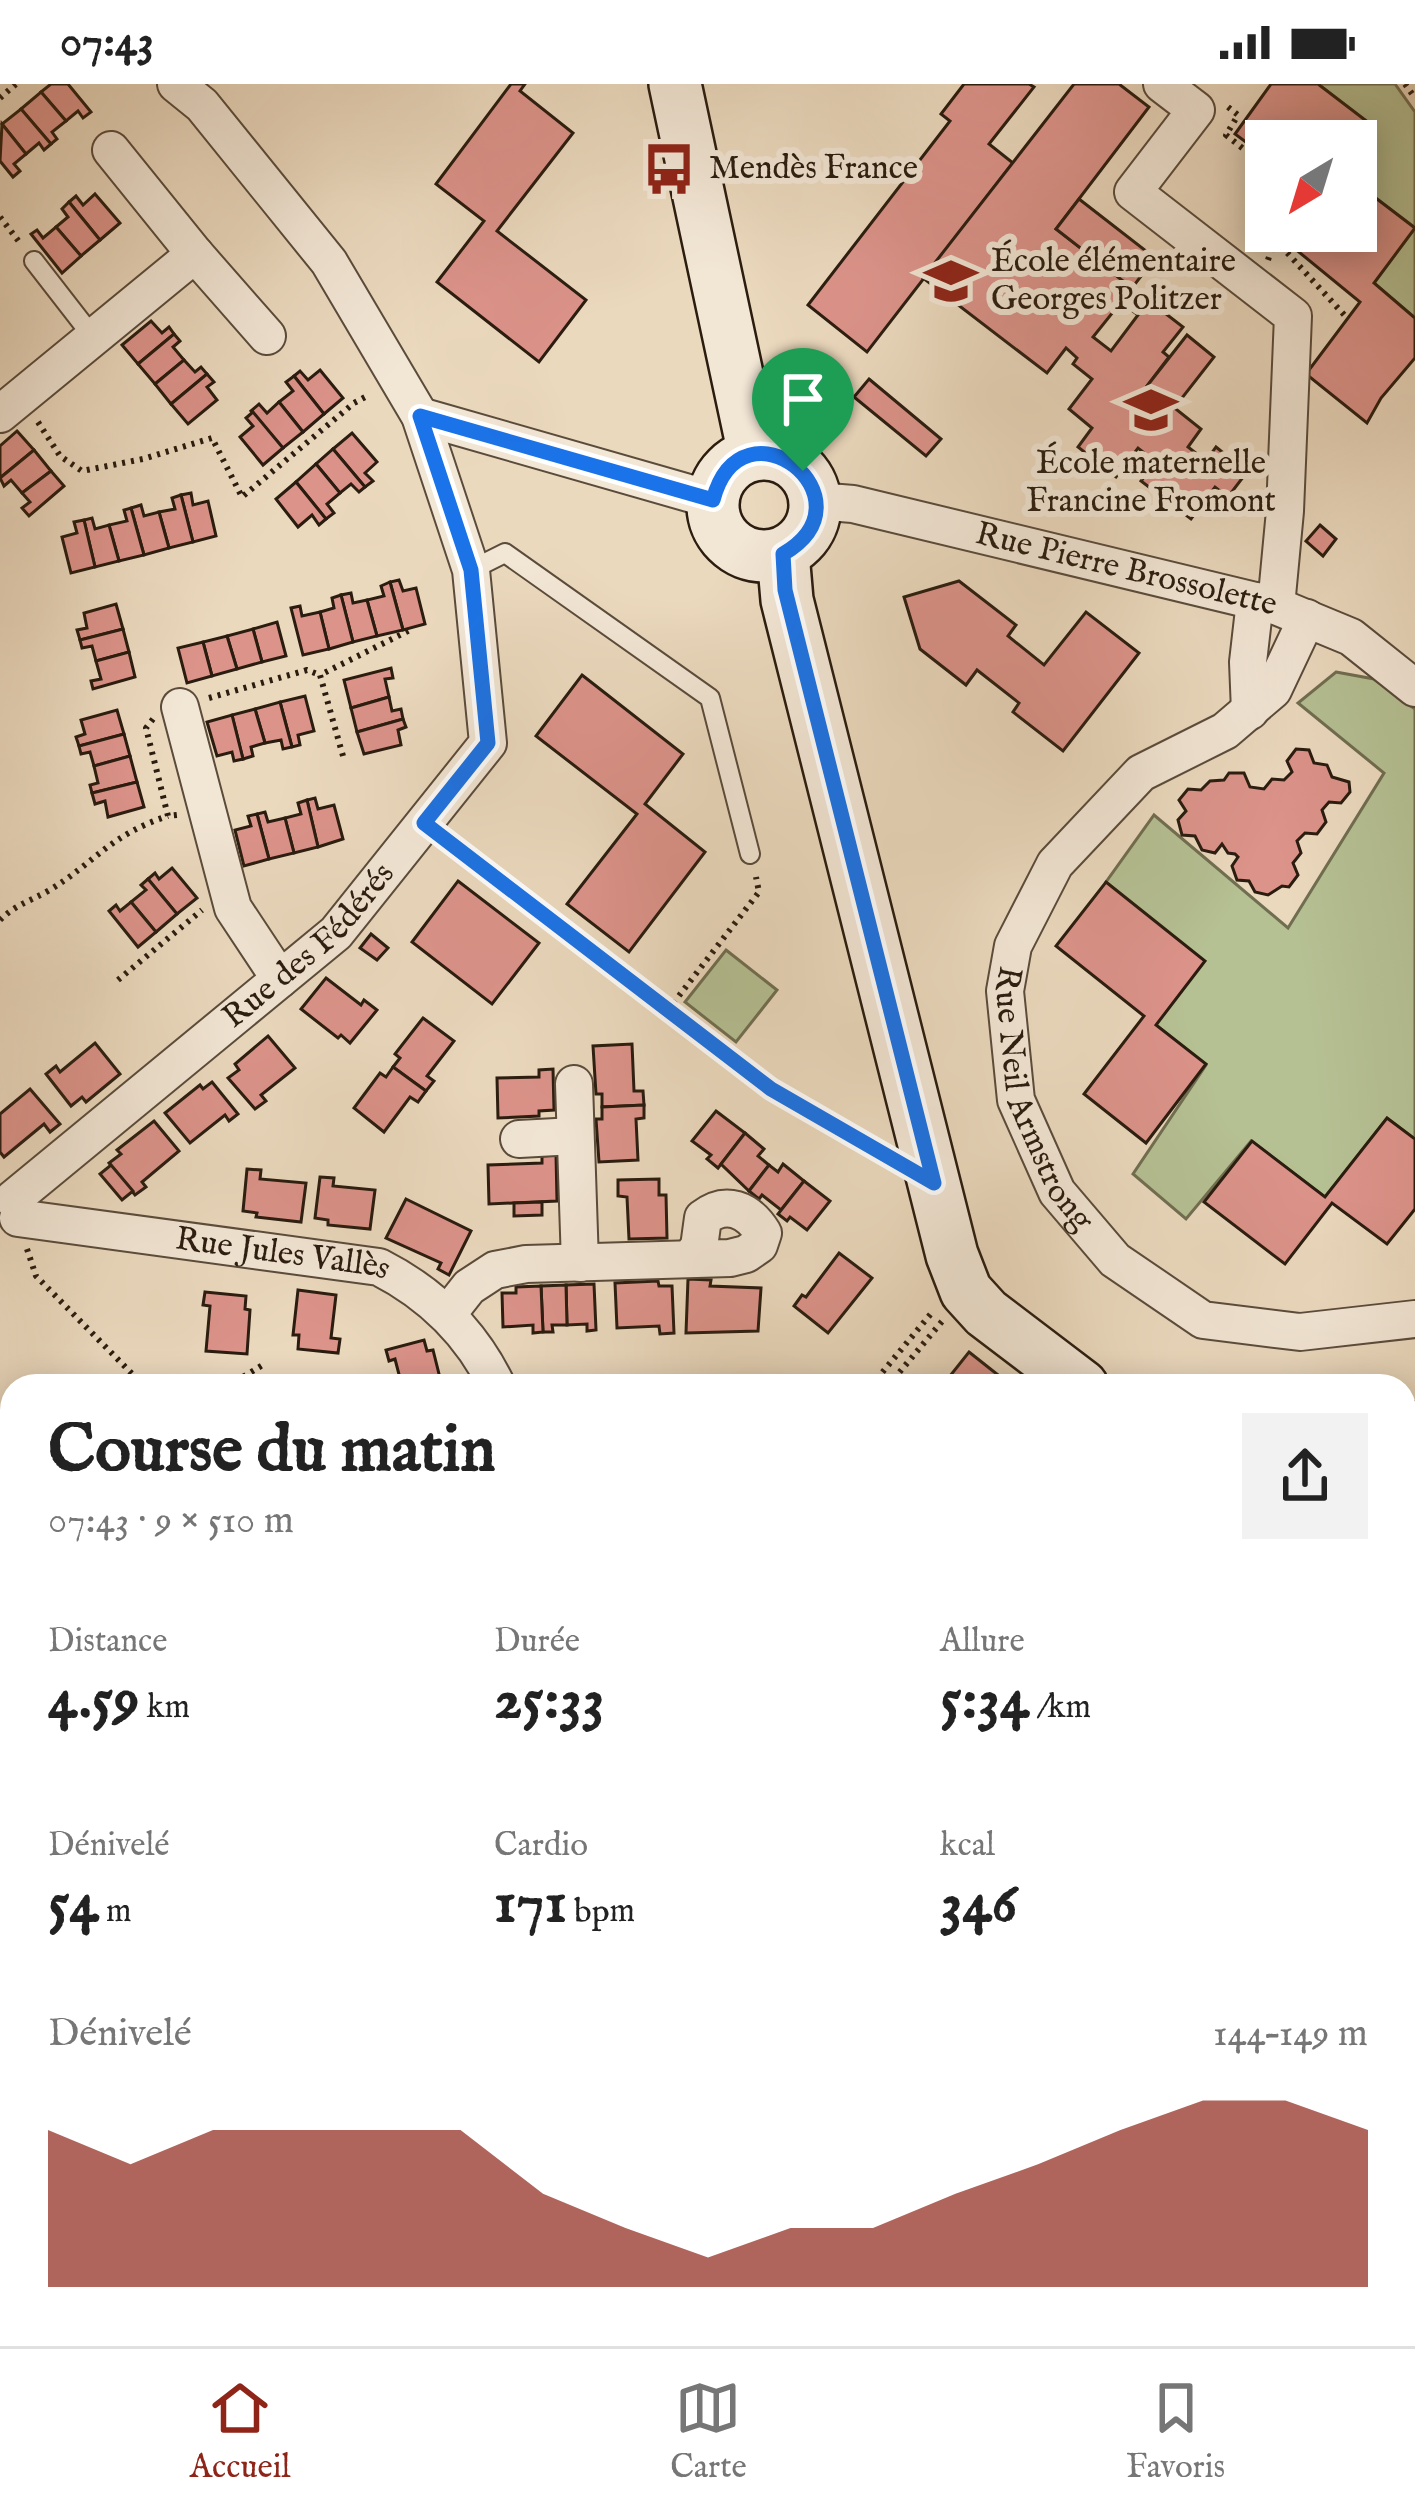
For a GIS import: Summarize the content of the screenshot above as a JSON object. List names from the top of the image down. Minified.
{"streets":{"street":["Rue Pierre Brossolette","Rue des Fédérés","Rue Neil Armstrong","Rue Jules Vallès"]},"crossings":[["Rue Pierre Brossolette","Rue Neil Armstrong"],["Rue des Fédérés","Rue Jules Vallès"]],"places":{"bus stop":["Mendès France"],"school or university":["École élémentaire Georges Politzer","École maternelle Francine Fromont"]},"north":"bottom left","page":{"status":"07:43","heading":["Course du matin","07:43 · 9 × 510 m"],"stats":[["Distance","4.59 km"],["Durée","25:33"],["Allure","5:34 /km"],["Dénivelé","54 m"],["Cardio","171 bpm"],["kcal","346"]],"chart":["Dénivelé","144–149 m"],"tabs":["Accueil","Carte","Favoris"]}}
